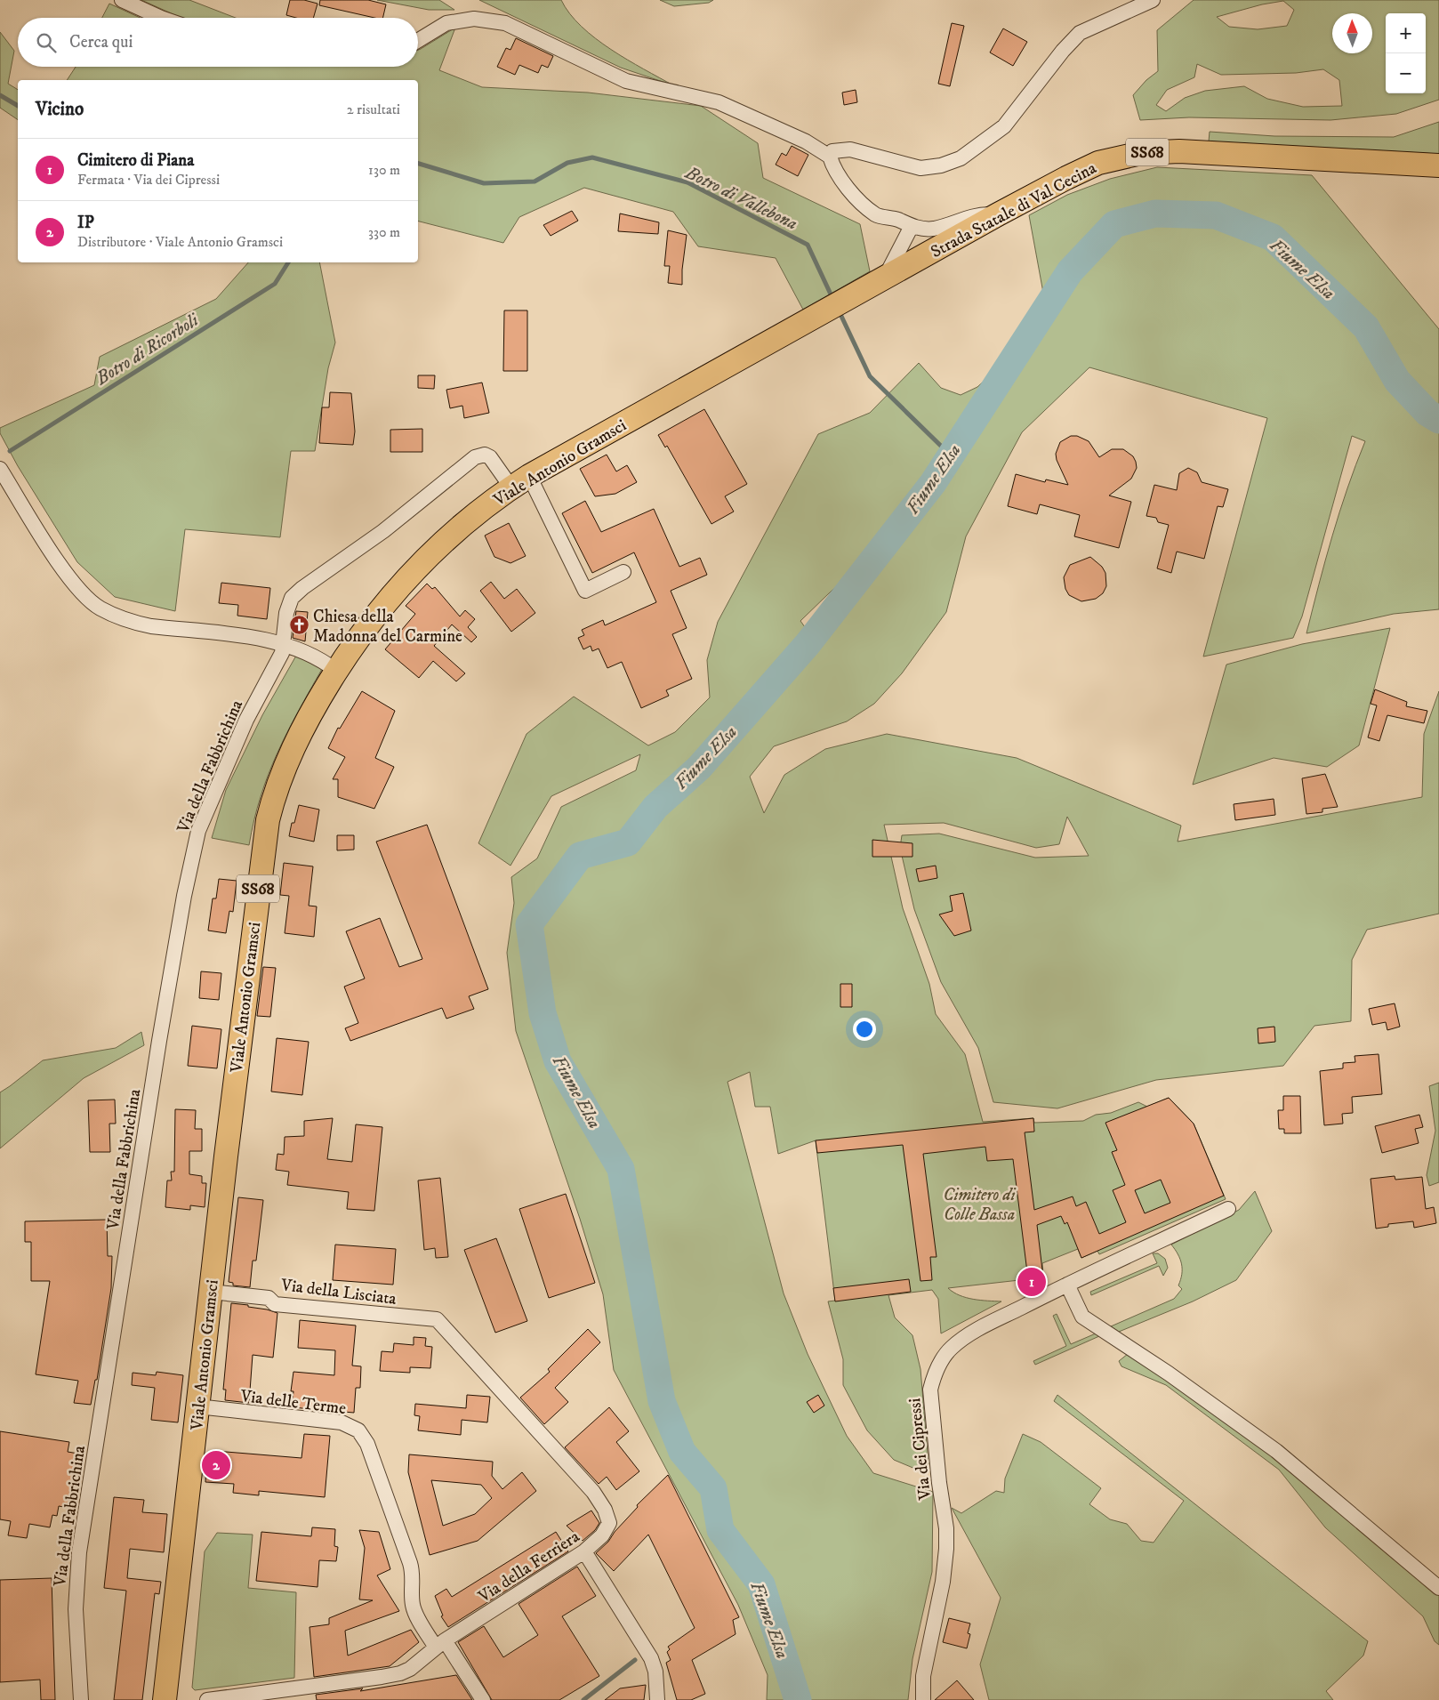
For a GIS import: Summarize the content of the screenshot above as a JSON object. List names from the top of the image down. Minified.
{"streets":{"main road":["SS68","Strada Statale di Val Cecina","Viale Antonio Gramsci"],"street":["Via della Fabbrichina","Via della Lisciata","Via delle Terme","Via dei Cipressi","Via della Ferriera"]},"crossings":[["Strada Statale di Val Cecina","Viale Antonio Gramsci"],["Viale Antonio Gramsci","Via della Fabbrichina"],["Viale Antonio Gramsci","Via della Lisciata"],["Viale Antonio Gramsci","Via delle Terme"],["Via della Lisciata","Via della Ferriera"],["Via delle Terme","Via della Ferriera"]],"water":["Botro di Vallebona","Fiume Elsa","Botro di Ricorboli"],"parks":["Cimitero di Colle Bassa"],"places":{"church":["Chiesa della Madonna del Carmine"]},"north":"top","page":{"map_buttons":["+","−"],"search":"Cerca qui","heading":["Vicino","2 risultati"],"list":[{"mark":"1","name":"Cimitero di Piana","note":"Fermata · Via dei Cipressi","value":"130 m"},{"mark":"2","name":"IP","note":"Distributore · Viale Antonio Gramsci","value":"330 m"}],"pins":["1","2"]}}
